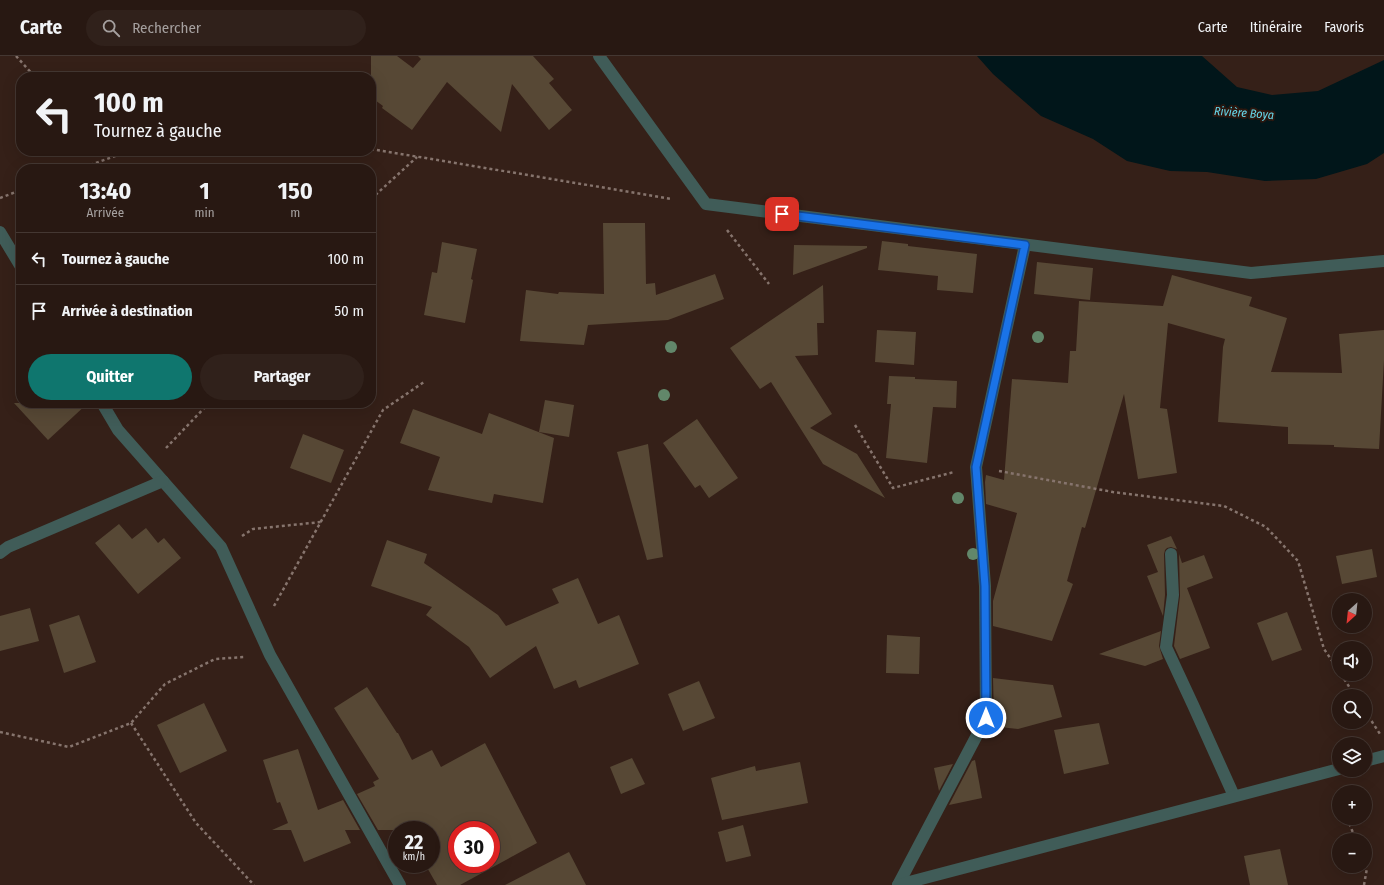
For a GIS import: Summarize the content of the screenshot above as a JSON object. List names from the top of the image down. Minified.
{"water":["Rivière Boya"],"north":"bottom left","page":{"header":"Carte","search":"Rechercher","nav":["Carte","Itinéraire","Favoris"],"turn":["100 m","Tournez à gauche"],"eta":["13:40","Arrivée","1","min","150","m"],"list":[{"name":"Tournez à gauche","value":"100 m"},{"name":"Arrivée à destination","value":"50 m"}],"buttons":["Quitter","Partager"],"map_buttons":["+","−"],"speed":"22 km/h","limit":"30"}}
